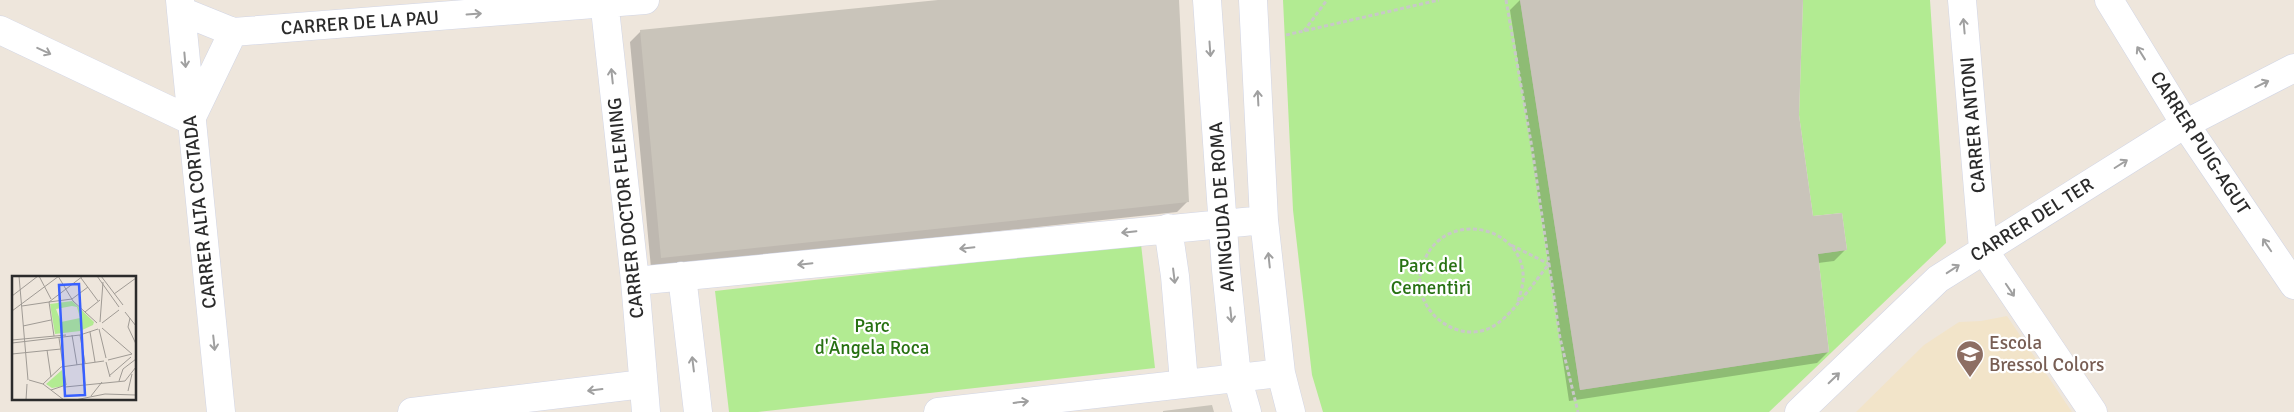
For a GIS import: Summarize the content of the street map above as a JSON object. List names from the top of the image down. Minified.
{"streets":{"street":["CARRER DE LA PAU","CARRER ANTONI","CARRER PUIG-AGUT","AVINGUDA DE ROMA","CARRER DOCTOR FLEMING","CARRER ALTA CORTADA","CARRER DEL TER"]},"crossings":[["CARRER DE LA PAU","CARRER DOCTOR FLEMING"],["CARRER DE LA PAU","CARRER ALTA CORTADA"],["CARRER ANTONI","CARRER DEL TER"],["CARRER PUIG-AGUT","CARRER DEL TER"]],"one_way":["CARRER DE LA PAU","CARRER ANTONI","CARRER DOCTOR FLEMING","CARRER ALTA CORTADA","CARRER DEL TER"],"parks":["Parc del Cementiri","Parc d'Àngela Roca"],"places":{"school or university":["Escola Bressol Colors"]}}
